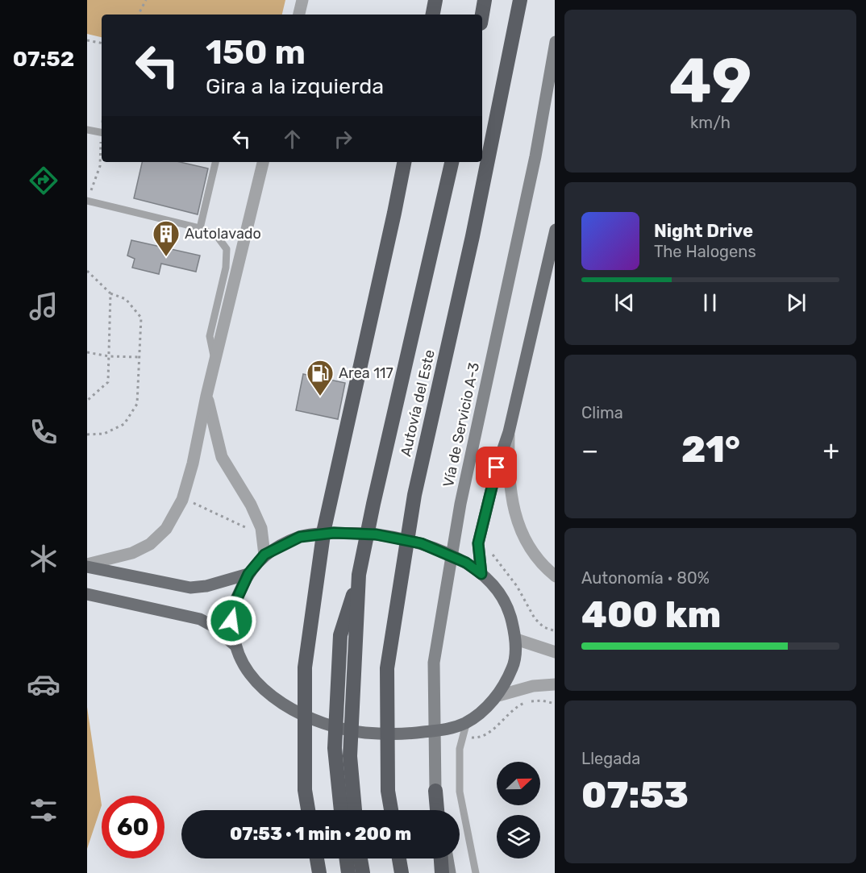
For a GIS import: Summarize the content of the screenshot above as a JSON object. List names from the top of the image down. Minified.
{"streets":{"highway":["Autovía del Este"],"main road":["Vía de Servicio A-3"]},"places":{"building":["Autolavado"],"fuel station":["Area 117"]},"north":"right","page":{"tabs":"07:52","tile":[["49","km/h"],"Clima",["Autonomía · 80%","400 km"],["Llegada","07:53"]],"turn":["150 m","Gira a la izquierda"],"song":["Night Drive","The Halogens"],"heat":["−","21°","+"],"limit":"60","trip":"07:53 · 1 min · 200 m"}}
